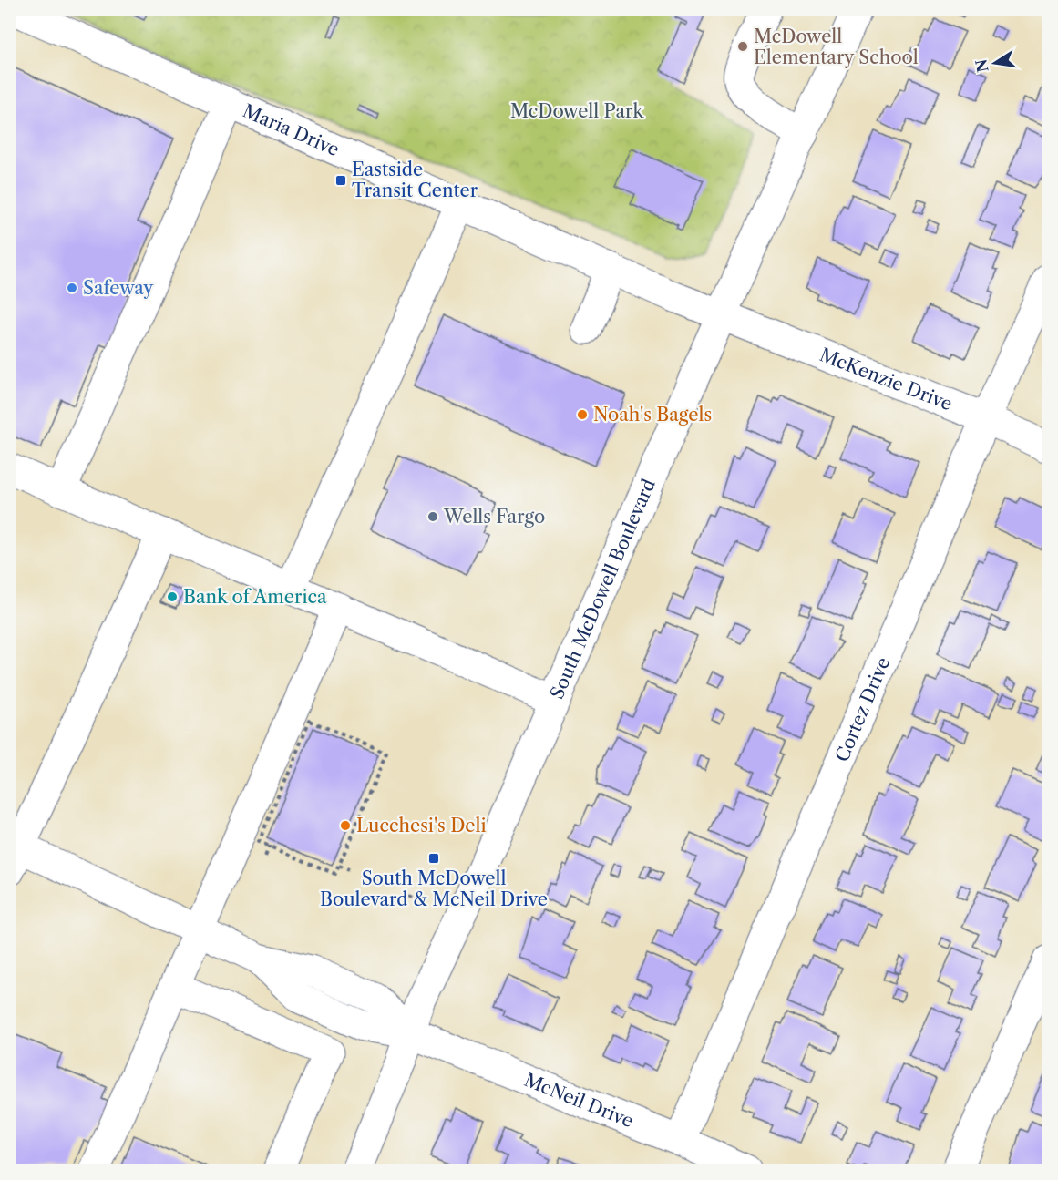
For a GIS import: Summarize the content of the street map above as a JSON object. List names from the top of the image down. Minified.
{"streets":{"street":["Maria Drive","McKenzie Drive","South McDowell Boulevard","Cortez Drive","McNeil Drive"]},"crossings":[["Maria Drive","McKenzie Drive"],["Maria Drive","South McDowell Boulevard"],["McKenzie Drive","South McDowell Boulevard"],["McKenzie Drive","Cortez Drive"],["South McDowell Boulevard","McNeil Drive"],["Cortez Drive","McNeil Drive"]],"parks":["McDowell Park"],"places":{"other":["McDowell Elementary School","Safeway","Noah's Bagels","Wells Fargo","Bank of America","Lucchesi's Deli"],"transit":["Eastside Transit Center","South McDowell Boulevard & McNeil Drive"]},"north":"left"}
